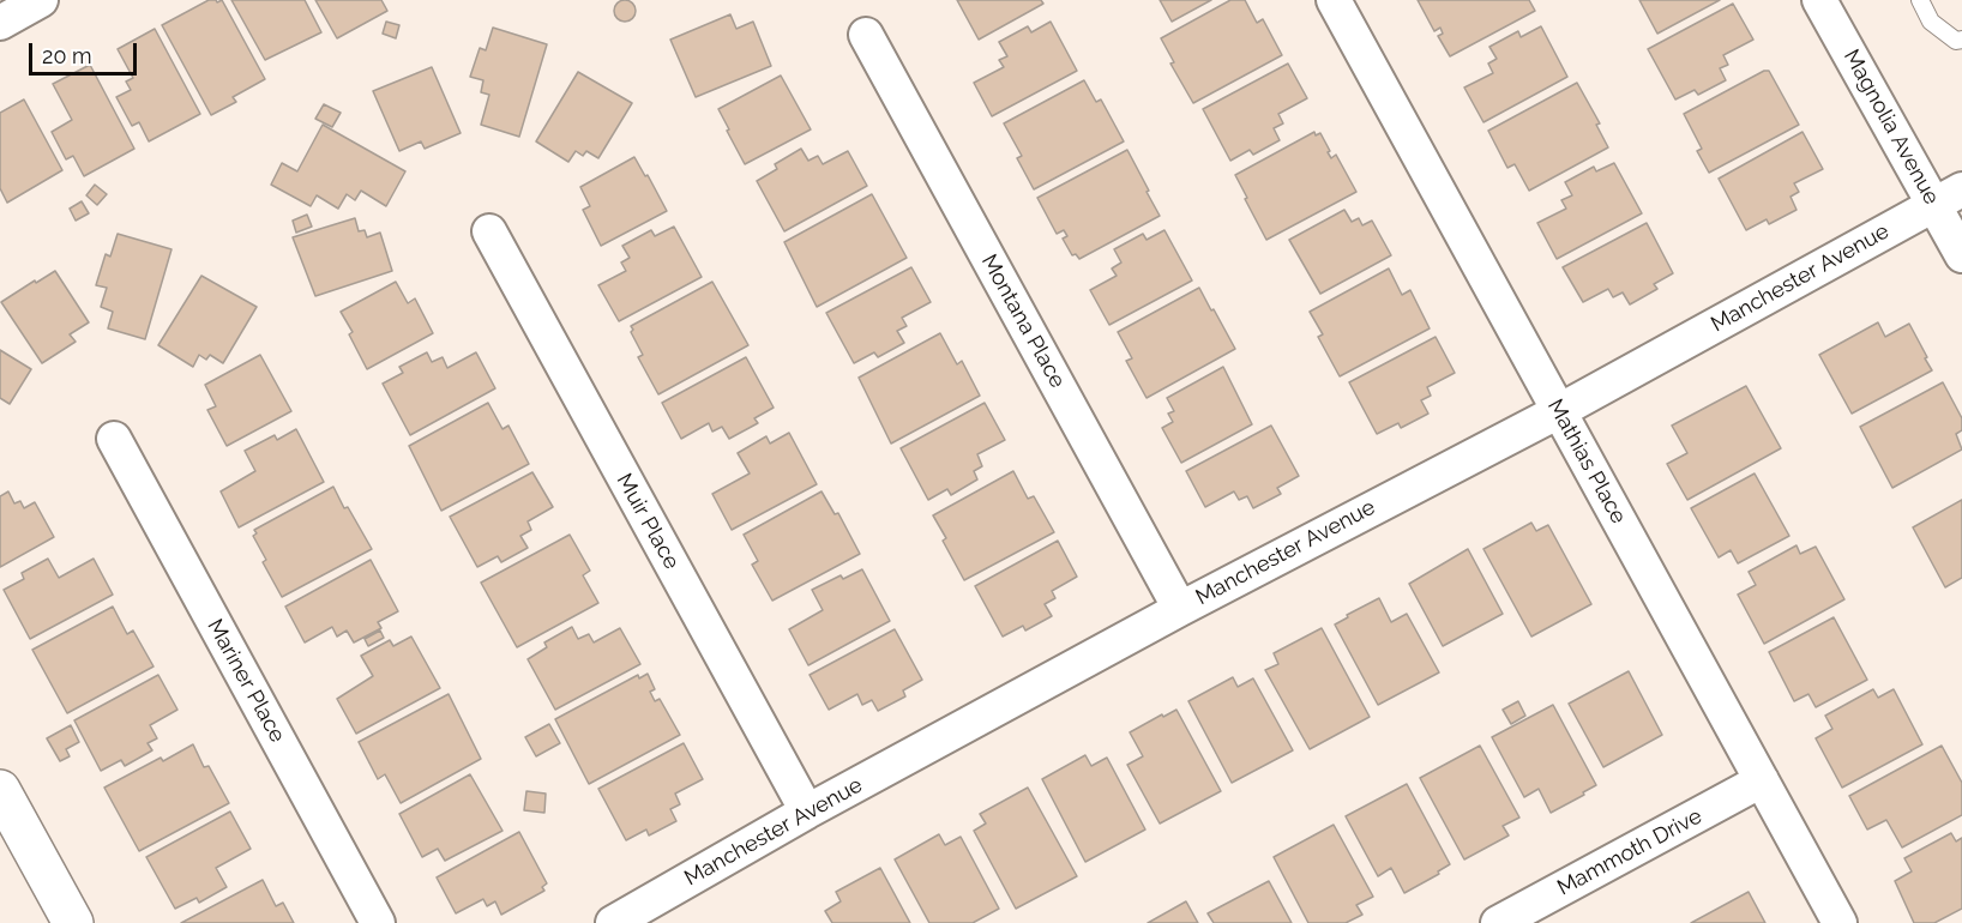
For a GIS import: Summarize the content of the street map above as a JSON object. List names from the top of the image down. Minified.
{"streets":{"street":["Magnolia Avenue","Manchester Avenue","Montana Place","Mathias Place","Muir Place","Mariner Place","Mammoth Drive"]},"crossings":[["Magnolia Avenue","Manchester Avenue"],["Manchester Avenue","Montana Place"],["Manchester Avenue","Mathias Place"],["Manchester Avenue","Muir Place"],["Mathias Place","Mammoth Drive"]],"scale_bar":"20 m"}
